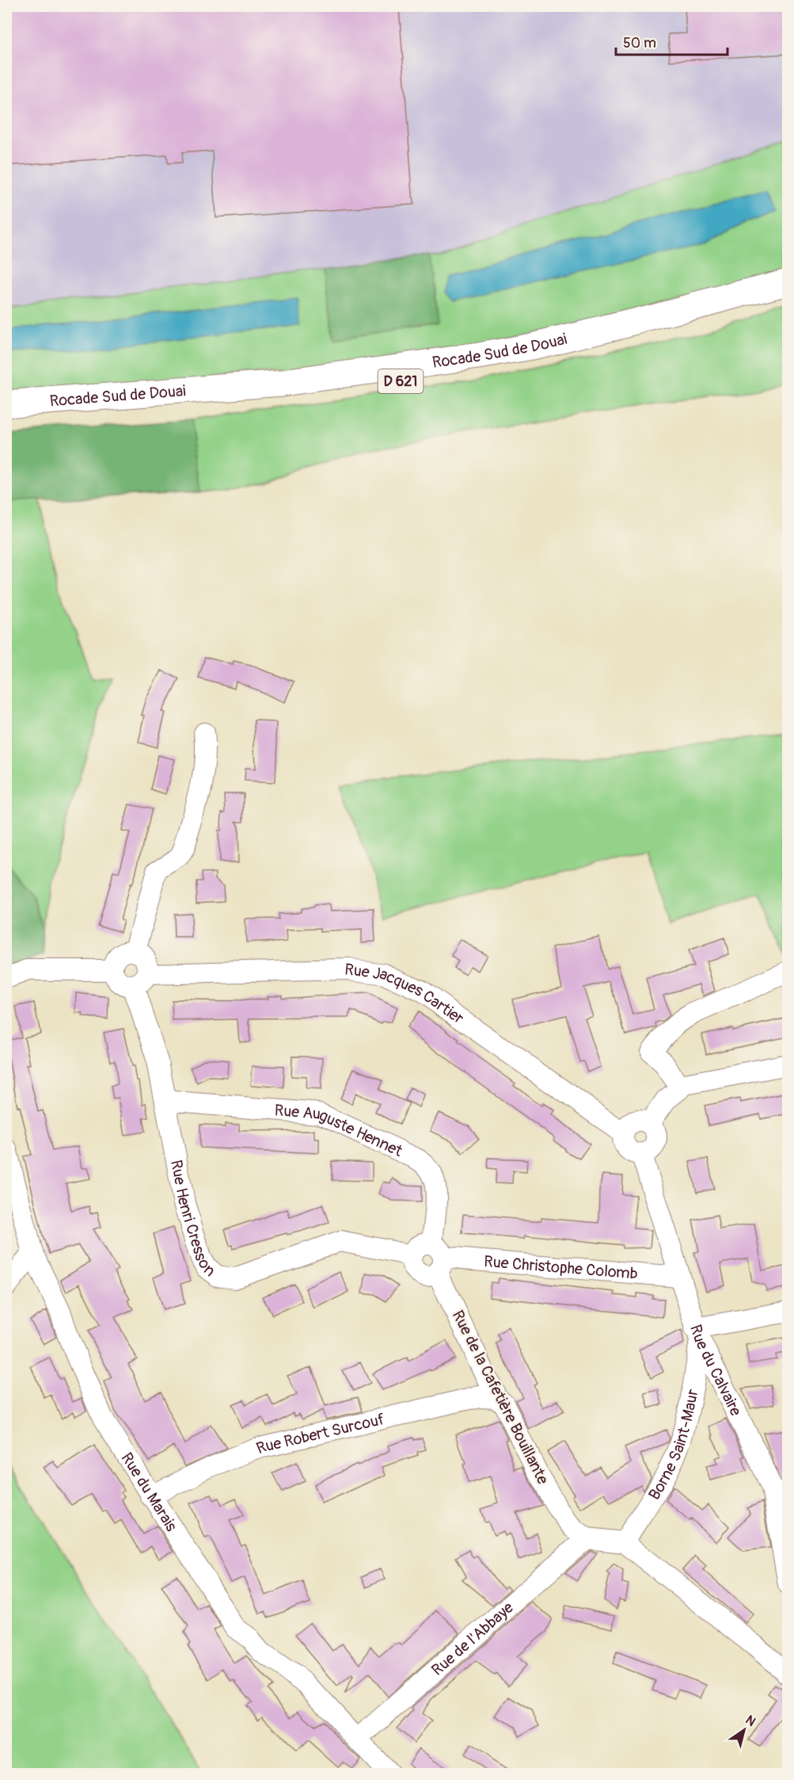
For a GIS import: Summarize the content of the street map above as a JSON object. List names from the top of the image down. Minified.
{"streets":{"highway":["Rocade Sud de Douai","D 621"],"street":["Rue Jacques Cartier","Rue Auguste Hennet","Rue Henri Cresson","Rue Christophe Colomb","Rue du Calvaire","Rue de la Cafetière Bouillante","Rue Robert Surcouf","Borne Saint-Maur","Rue du Marais","Rue de l'Abbaye"]},"crossings":[["Rue Jacques Cartier","Rue Henri Cresson"],["Rue Jacques Cartier","Rue du Calvaire"],["Rue Auguste Hennet","Rue Henri Cresson"],["Rue Auguste Hennet","Rue Christophe Colomb"],["Rue Auguste Hennet","Rue de la Cafetière Bouillante"],["Rue Henri Cresson","Rue Christophe Colomb"],["Rue Christophe Colomb","Rue du Calvaire"],["Rue Christophe Colomb","Rue de la Cafetière Bouillante"],["Rue du Calvaire","Borne Saint-Maur"],["Rue de la Cafetière Bouillante","Rue Robert Surcouf"],["Rue de la Cafetière Bouillante","Rue de l'Abbaye"],["Rue Robert Surcouf","Rue du Marais"],["Rue du Marais","Rue de l'Abbaye"]],"scale_bar":"50 m","north":"top right"}
